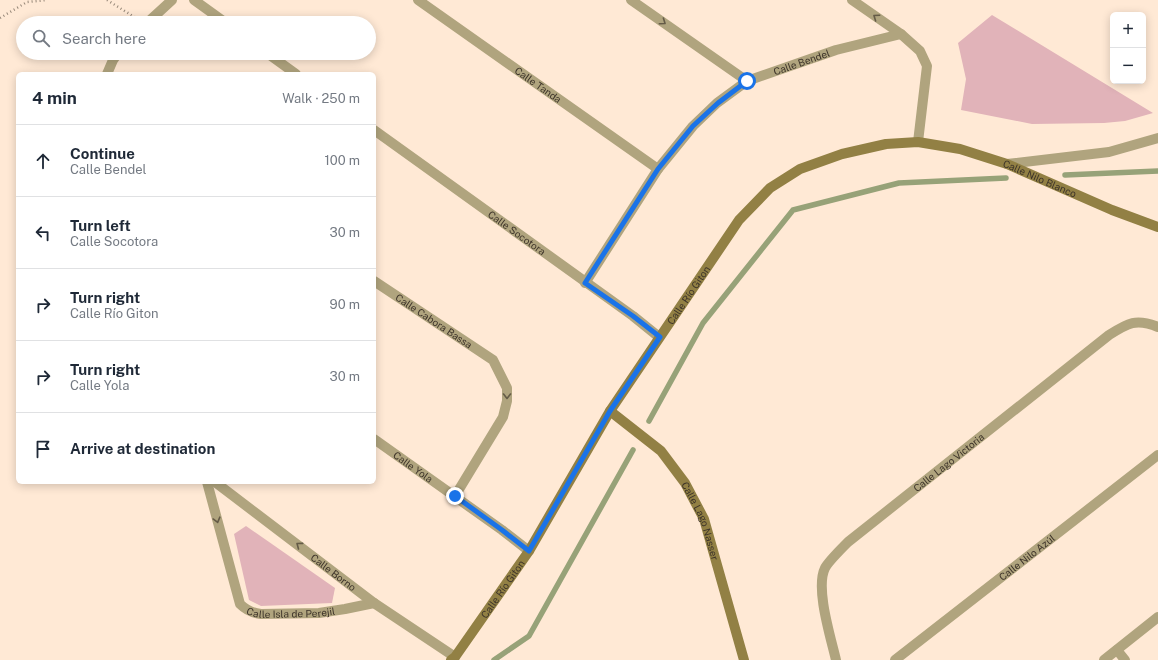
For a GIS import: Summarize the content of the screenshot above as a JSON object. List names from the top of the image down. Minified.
{"streets":{"street":["Calle Bendel","Calle Tanda","Calle Nilo Blanco","Calle Socotora","Calle Río Giton","Calle Cabora Bassa","Calle Lago Victoria","Calle Yola","Calle Lago Nasser","Calle Nilo Azúl","Calle Borno","Calle Isla de Perejil"]},"crossings":[["Calle Bendel","Calle Tanda"],["Calle Bendel","Calle Socotora"],["Calle Nilo Blanco","Calle Río Giton"],["Calle Socotora","Calle Río Giton"],["Calle Río Giton","Calle Yola"],["Calle Río Giton","Calle Lago Nasser"],["Calle Río Giton","Calle Borno"],["Calle Cabora Bassa","Calle Yola"],["Calle Borno","Calle Isla de Perejil"]],"one_way":["Calle Borno"],"page":{"map_buttons":["+","−"],"search":"Search here","heading":["4 min","Walk · 250 m"],"list":[["Continue","Calle Bendel","100 m"],["Turn left","Calle Socotora","30 m"],["Turn right","Calle Río Giton","90 m"],["Turn right","Calle Yola","30 m"],"Arrive at destination"]}}
